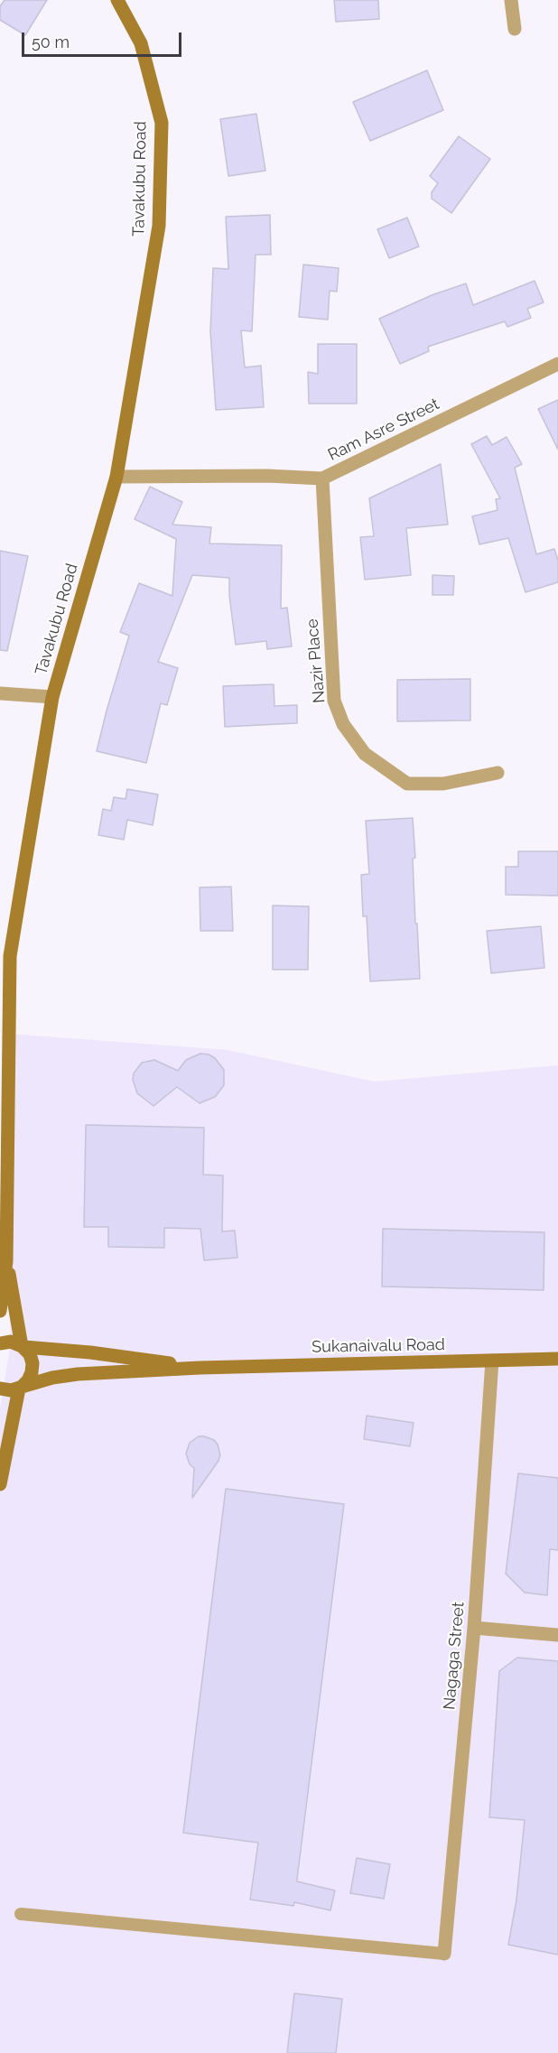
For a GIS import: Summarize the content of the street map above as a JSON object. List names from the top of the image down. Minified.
{"streets":{"main road":["Tavakubu Road","Sukanaivalu Road"],"street":["Ram Asre Street","Nazir Place","Nagaga Street"]},"crossings":[["Tavakubu Road","Ram Asre Street"],["Tavakubu Road","Sukanaivalu Road"],["Ram Asre Street","Nazir Place"],["Sukanaivalu Road","Nagaga Street"]],"scale_bar":"50 m"}
